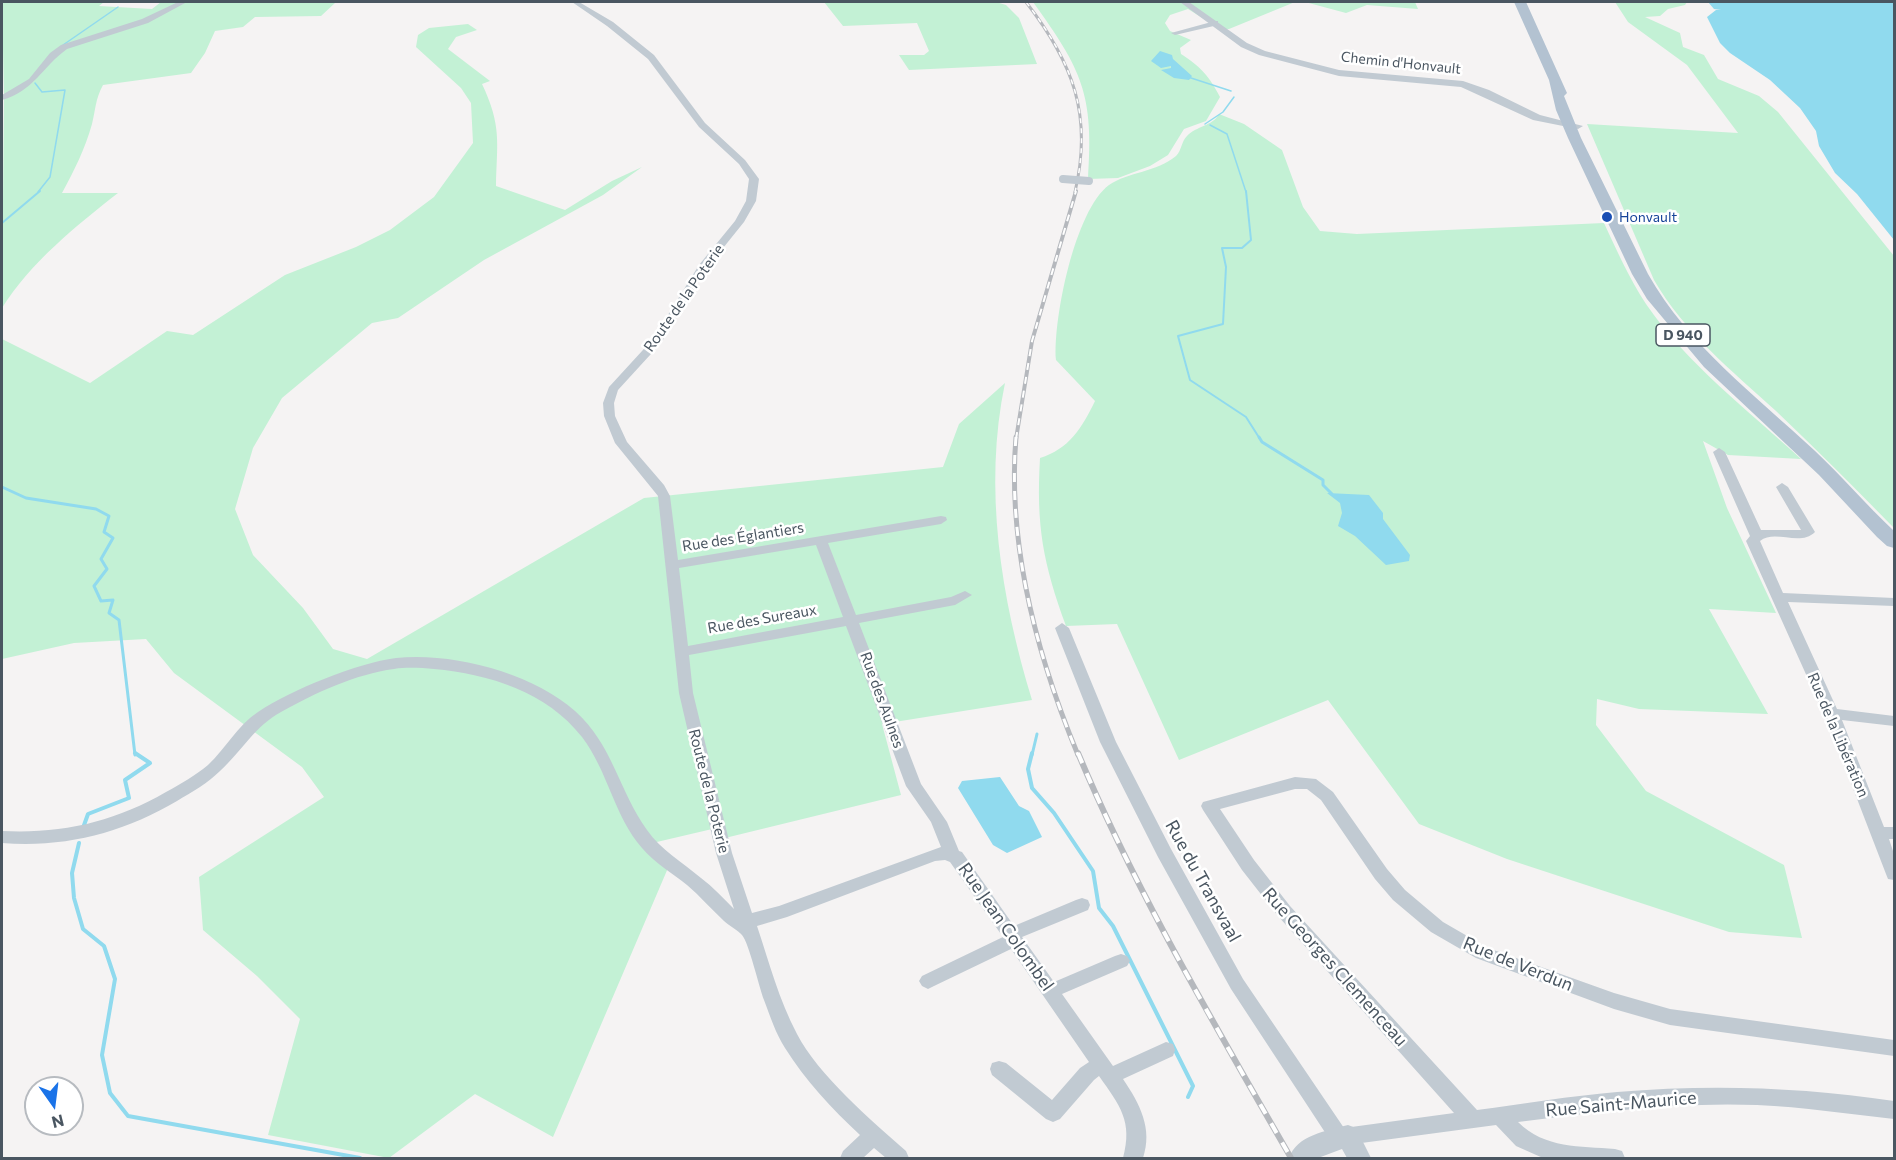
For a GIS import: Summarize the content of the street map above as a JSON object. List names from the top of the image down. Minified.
{"streets":{"main road":["D 940"],"street":["Chemin d'Honvault","Route de la Poterie","Rue des Églantiers","Rue des Sureaux","Rue des Aulnes","Rue de la Libération","Rue du Transvaal","Rue Jean Colombel","Rue de Verdun","Rue Georges Clemenceau","Rue Saint-Maurice"]},"crossings":[["Chemin d'Honvault","D 940"],["Route de la Poterie","Rue des Églantiers"],["Route de la Poterie","Rue des Sureaux"],["Route de la Poterie","Rue Jean Colombel"],["Rue des Églantiers","Rue des Aulnes"],["Rue des Sureaux","Rue des Aulnes"],["Rue des Aulnes","Rue Jean Colombel"],["Rue du Transvaal","Rue Saint-Maurice"],["Rue de Verdun","Rue Georges Clemenceau"],["Rue Georges Clemenceau","Rue Saint-Maurice"]],"places":["Honvault"],"north":"bottom"}
